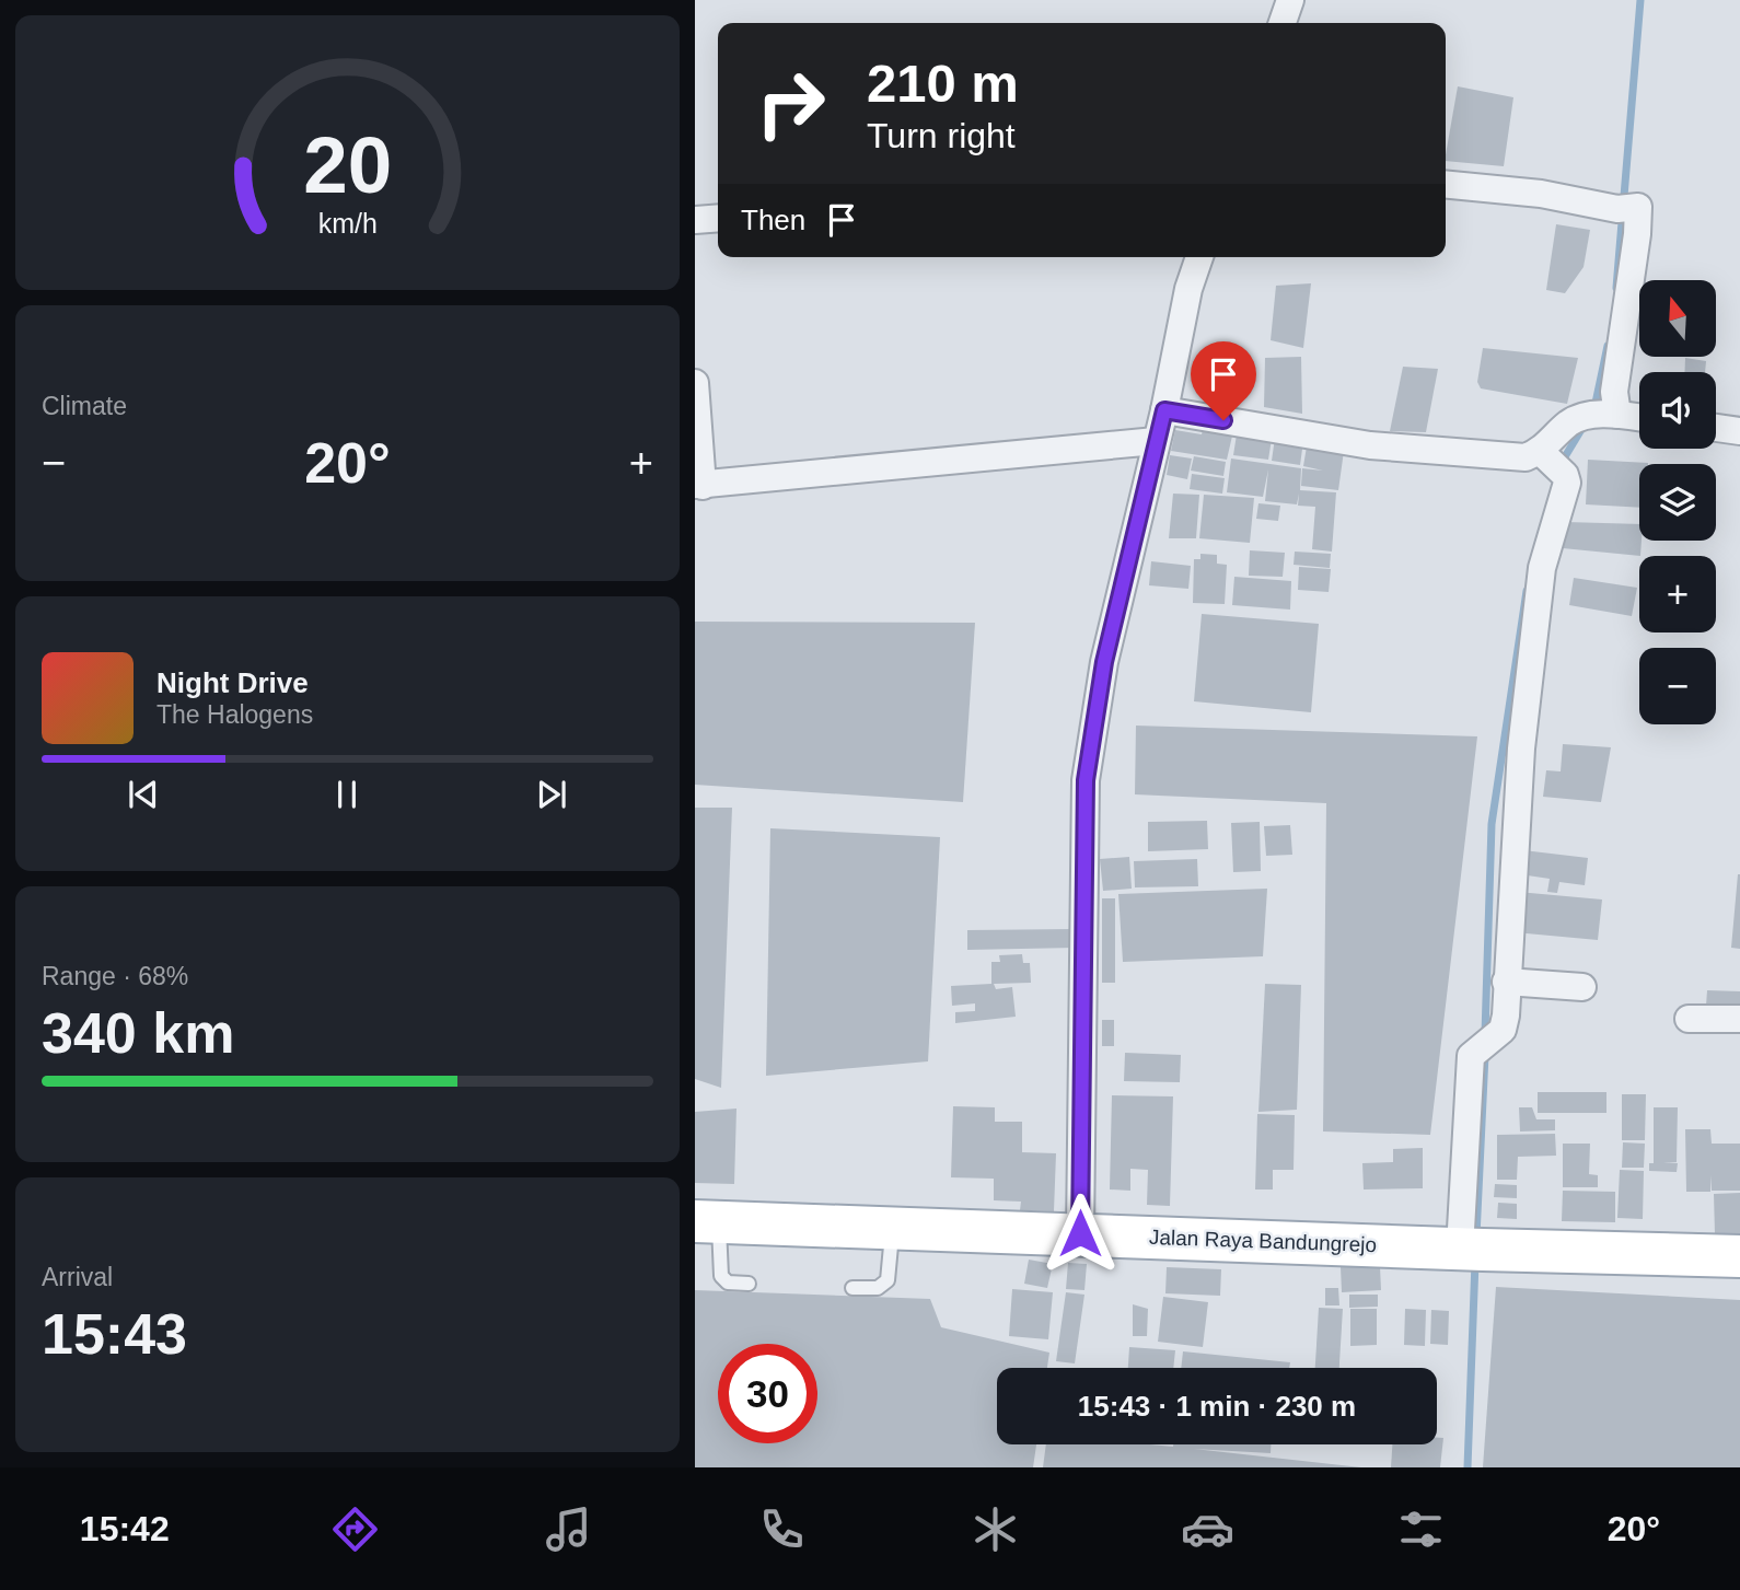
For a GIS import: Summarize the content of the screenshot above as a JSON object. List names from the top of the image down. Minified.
{"streets":{"main road":["Jalan Raya Bandungrejo"]},"north":"top","page":{"turn":["210 m","Turn right"],"then":"Then","map_buttons":["+","−"],"tile":["Climate",["Range · 68%","340 km"],["Arrival","15:43"]],"heat":["−","20°","+"],"song":["Night Drive","The Halogens"],"limit":"30","trip":"15:43 · 1 min · 230 m","tabs":["15:42","20°"],"gauge":["20","km/h"]}}
